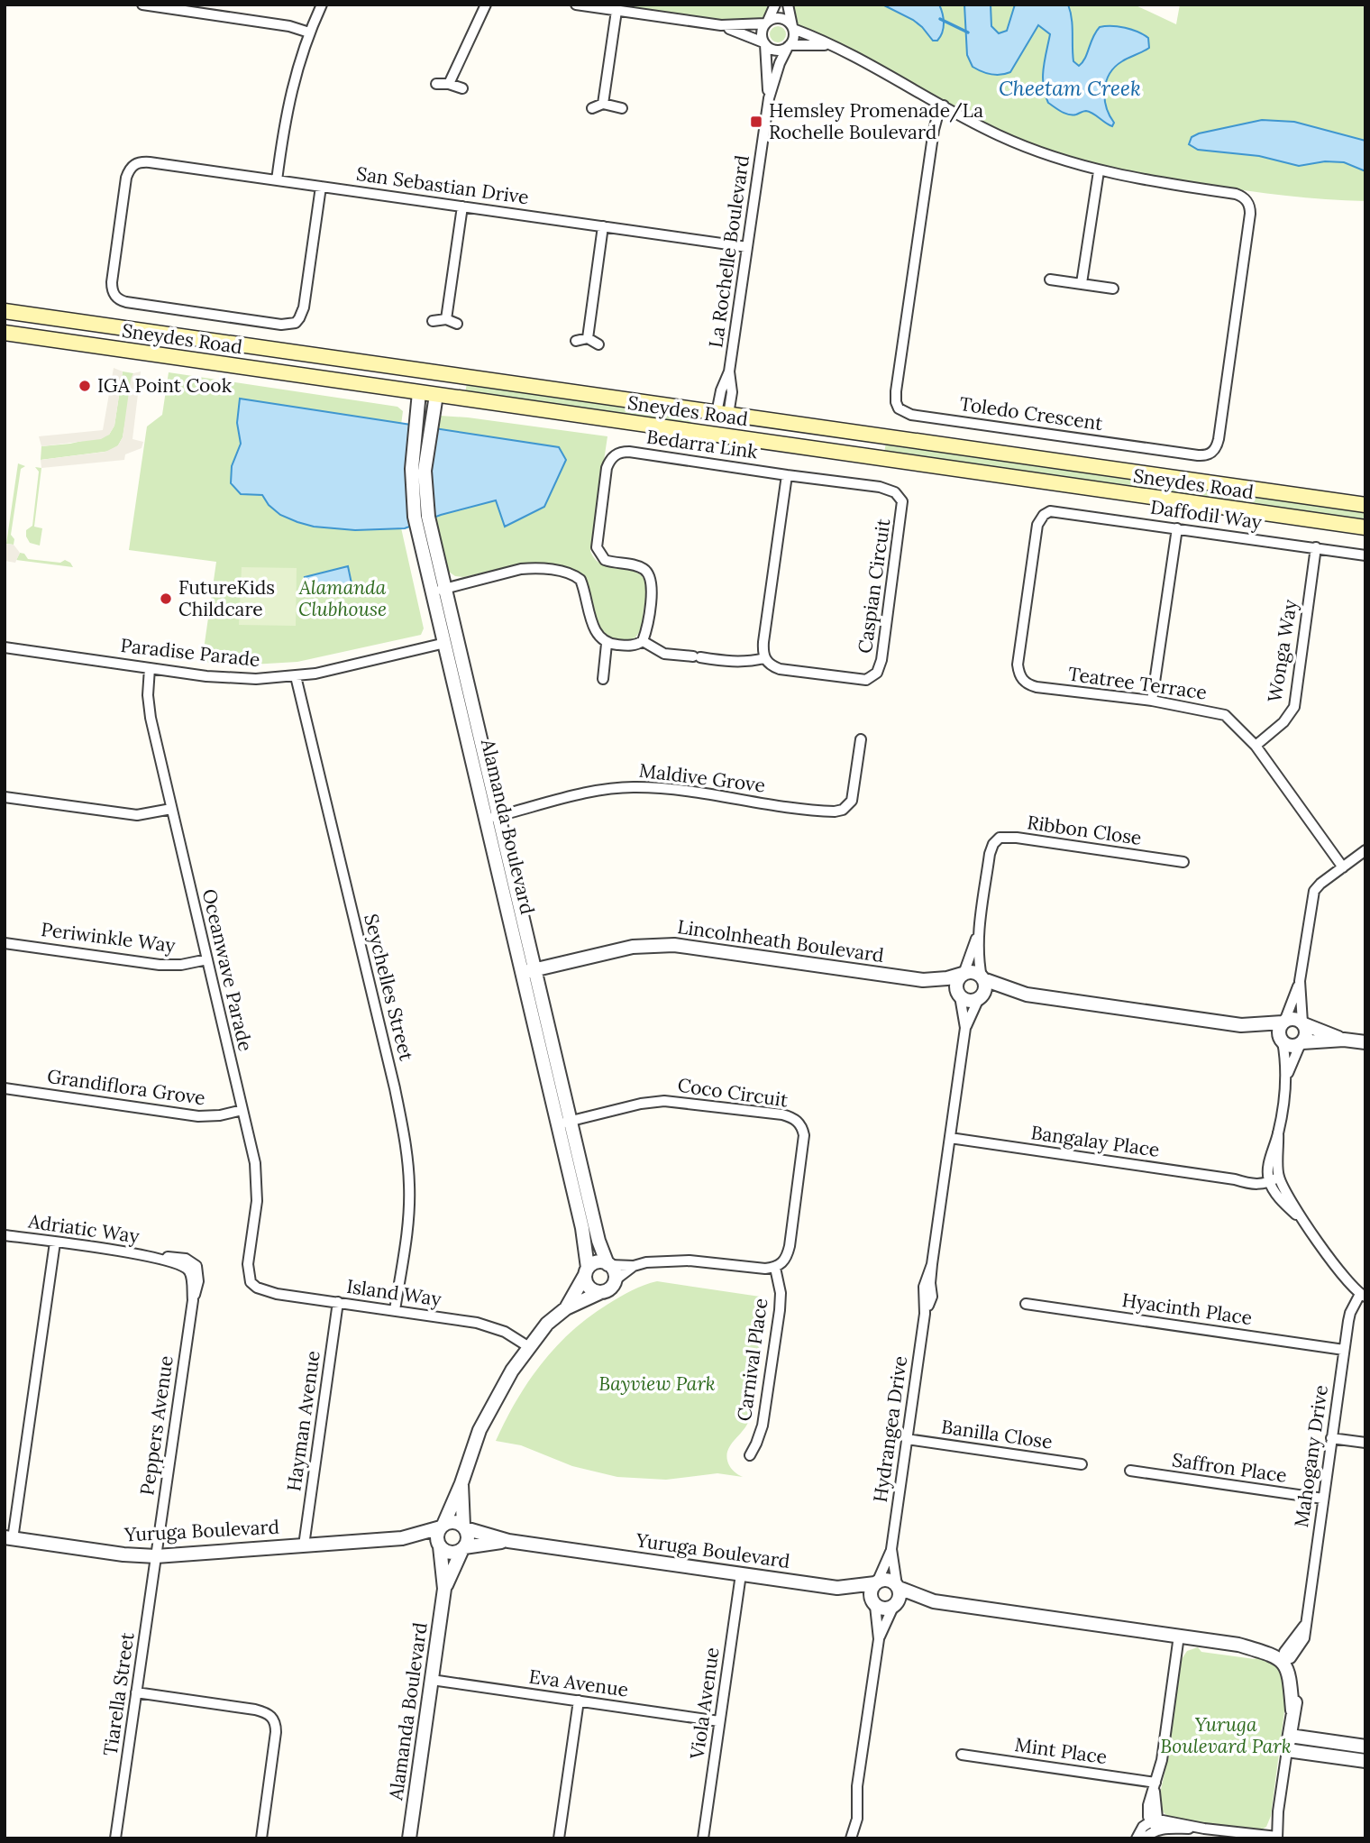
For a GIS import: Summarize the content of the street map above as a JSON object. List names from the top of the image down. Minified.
{"streets":{"main road":["Sneydes Road"],"street":["San Sebastian Drive","La Rochelle Boulevard","Toledo Crescent","Bedarra Link","Daffodil Way","Caspian Circuit","Wonga Way","Paradise Parade","Teatree Terrace","Maldive Grove","Alamanda Boulevard","Ribbon Close","Periwinkle Way","Lincolnheath Boulevard","Oceanwave Parade","Seychelles Street","Grandiflora Grove","Coco Circuit","Bangalay Place","Adriatic Way","Island Way","Hyacinth Place","Carnival Place","Hayman Avenue","Peppers Avenue","Hydrangea Drive","Banilla Close","Mahogany Drive","Saffron Place","Yuruga Boulevard","Eva Avenue","Tiarella Street","Viola Avenue","Mint Place"]},"crossings":[["San Sebastian Drive","La Rochelle Boulevard"],["La Rochelle Boulevard","Sneydes Road"],["Sneydes Road","Alamanda Boulevard"],["Bedarra Link","Caspian Circuit"],["Daffodil Way","Wonga Way"],["Daffodil Way","Teatree Terrace"],["Wonga Way","Teatree Terrace"],["Paradise Parade","Alamanda Boulevard"],["Paradise Parade","Oceanwave Parade"],["Paradise Parade","Seychelles Street"],["Maldive Grove","Alamanda Boulevard"],["Alamanda Boulevard","Lincolnheath Boulevard"],["Alamanda Boulevard","Coco Circuit"],["Alamanda Boulevard","Yuruga Boulevard"],["Alamanda Boulevard","Eva Avenue"],["Ribbon Close","Lincolnheath Boulevard"],["Ribbon Close","Hydrangea Drive"],["Periwinkle Way","Oceanwave Parade"],["Lincolnheath Boulevard","Hydrangea Drive"],["Oceanwave Parade","Grandiflora Grove"],["Oceanwave Parade","Island Way"],["Seychelles Street","Island Way"],["Coco Circuit","Carnival Place"],["Bangalay Place","Hydrangea Drive"],["Adriatic Way","Peppers Avenue"],["Island Way","Hayman Avenue"],["Hyacinth Place","Mahogany Drive"],["Hayman Avenue","Yuruga Boulevard"],["Peppers Avenue","Yuruga Boulevard"],["Peppers Avenue","Tiarella Street"],["Hydrangea Drive","Banilla Close"],["Hydrangea Drive","Yuruga Boulevard"],["Mahogany Drive","Saffron Place"],["Yuruga Boulevard","Tiarella Street"],["Yuruga Boulevard","Viola Avenue"],["Eva Avenue","Viola Avenue"]],"water":["Cheetam Creek"],"parks":["Alamanda Clubhouse","Bayview Park","Yuruga Boulevard Park"],"places":{"transit":["Hemsley Promenade/La Rochelle Boulevard"],"other":["IGA Point Cook","FutureKids Childcare"]}}
